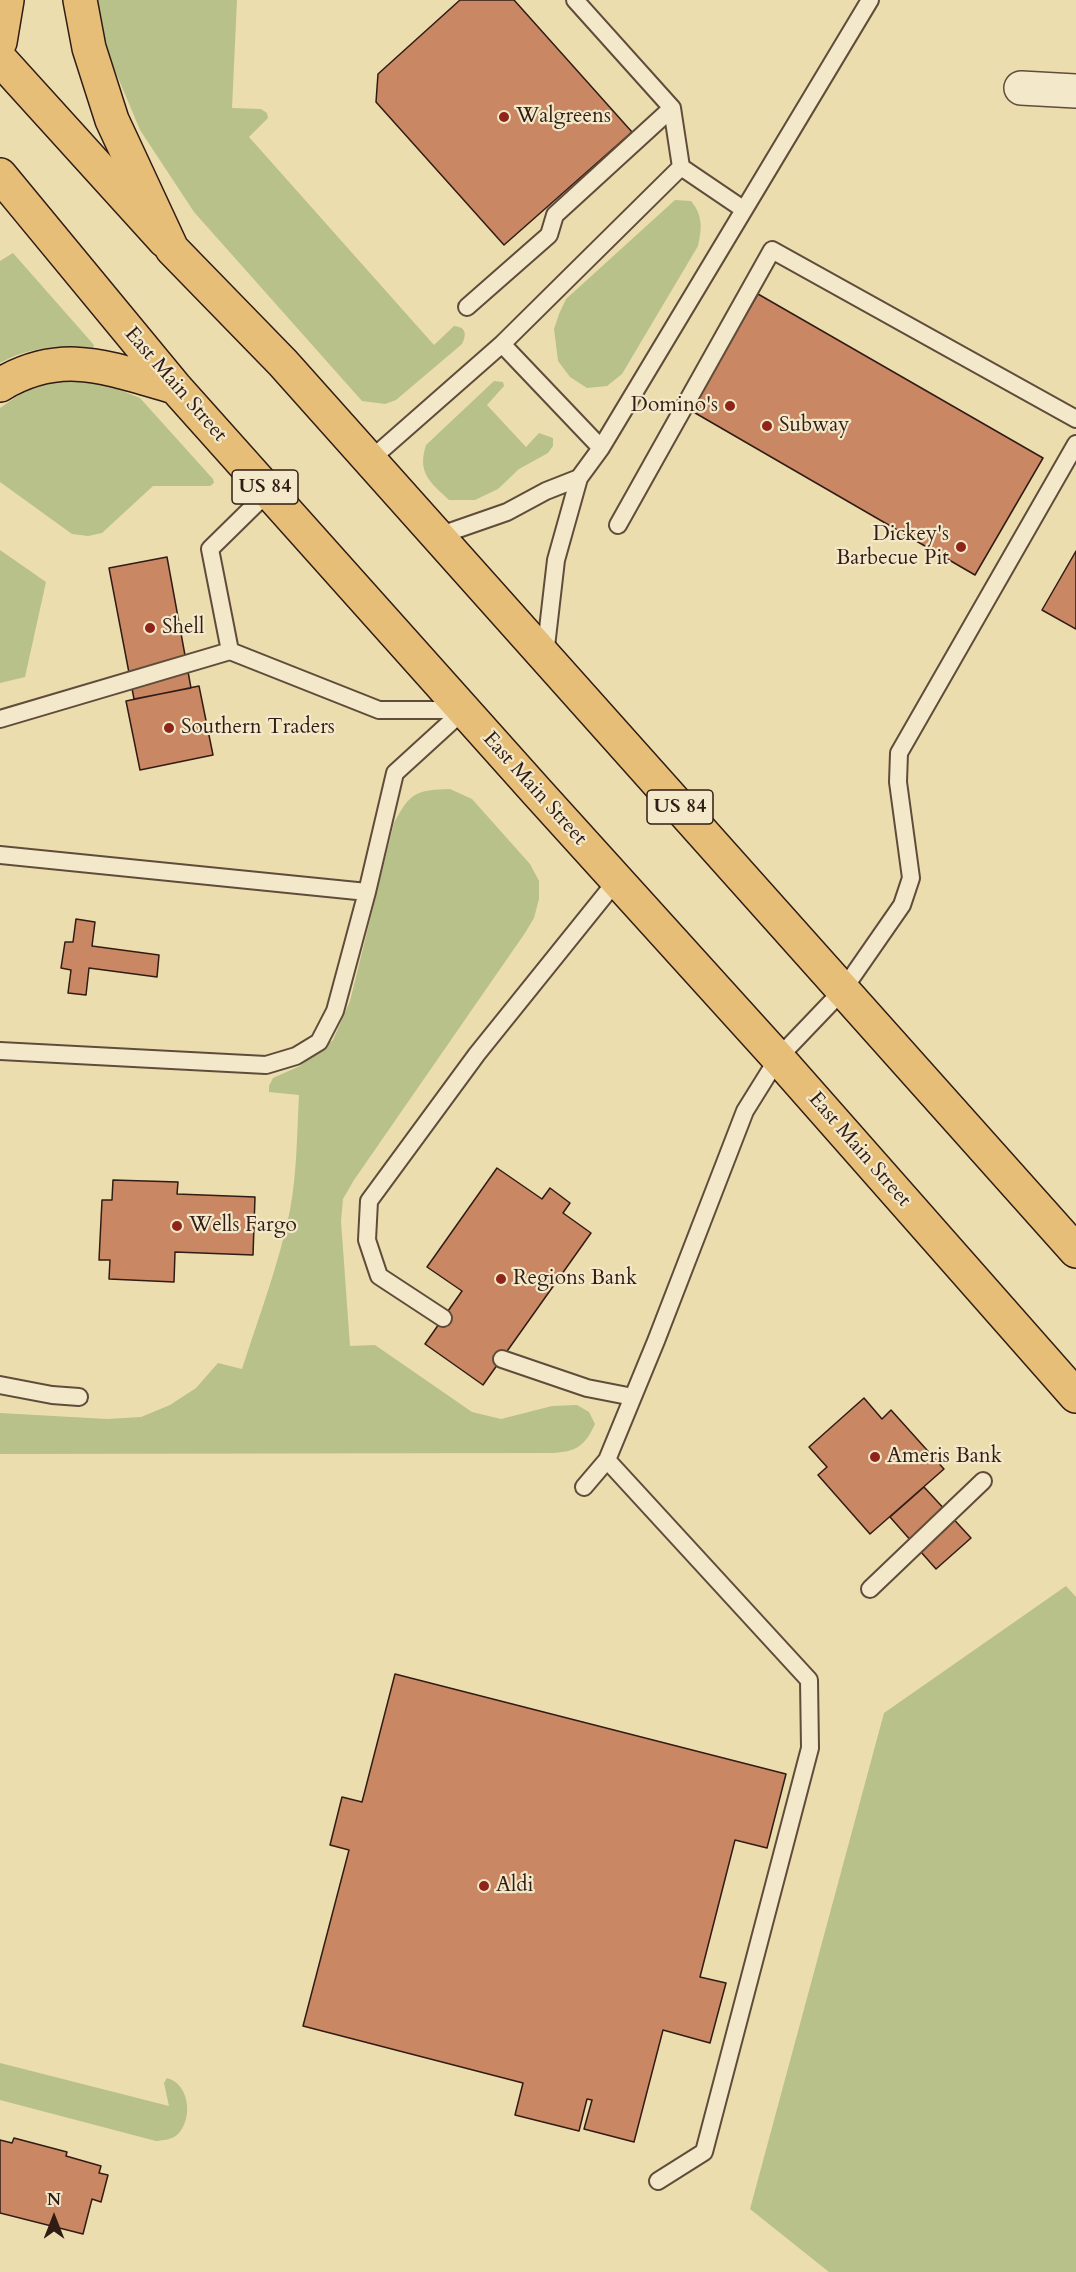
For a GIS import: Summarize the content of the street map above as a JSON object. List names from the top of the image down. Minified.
{"streets":{"main road":["East Main Street","US 84"]},"places":["Walgreens","Domino's","Subway","Dickey's Barbecue Pit","Shell","Southern Traders","Wells Fargo","Regions Bank","Ameris Bank","Aldi"],"north":"top"}
